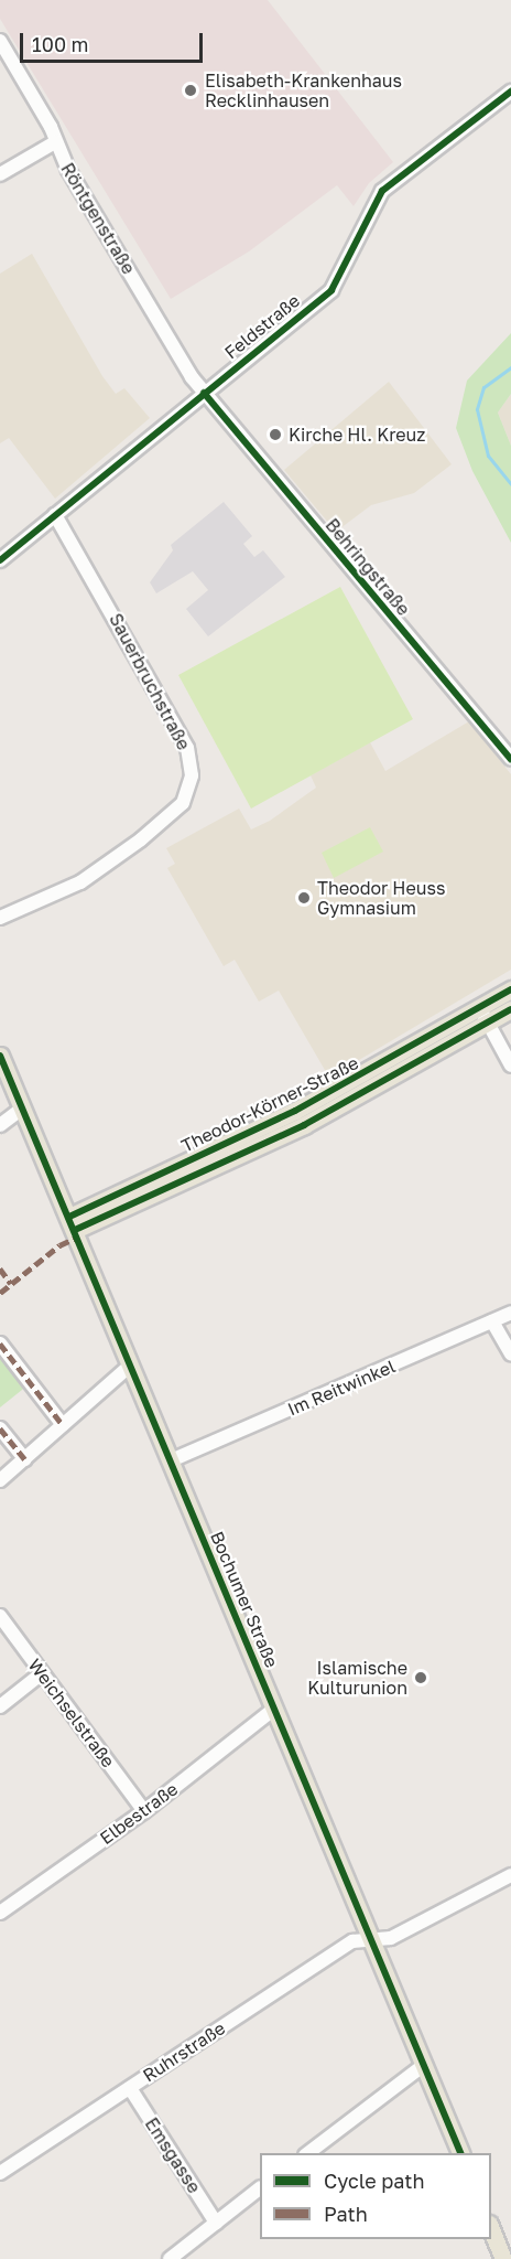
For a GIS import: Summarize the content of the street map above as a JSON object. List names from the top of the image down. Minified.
{"streets":{"main road":["Theodor-Körner-Straße","Bochumer Straße"],"street":["Röntgenstraße","Feldstraße","Behringstraße","Sauerbruchstraße","Im Reitwinkel","Weichselstraße","Elbestraße","Ruhrstraße","Emsgasse"]},"crossings":[["Röntgenstraße","Feldstraße"],["Röntgenstraße","Behringstraße"],["Feldstraße","Behringstraße"],["Feldstraße","Sauerbruchstraße"],["Theodor-Körner-Straße","Bochumer Straße"],["Im Reitwinkel","Bochumer Straße"],["Bochumer Straße","Elbestraße"],["Bochumer Straße","Ruhrstraße"],["Weichselstraße","Elbestraße"],["Ruhrstraße","Emsgasse"]],"places":["Elisabeth-Krankenhaus Recklinhausen","Kirche Hl. Kreuz","Theodor Heuss Gymnasium","Islamische Kulturunion"],"legend":["Cycle path","Path"],"scale_bar":"100 m"}
